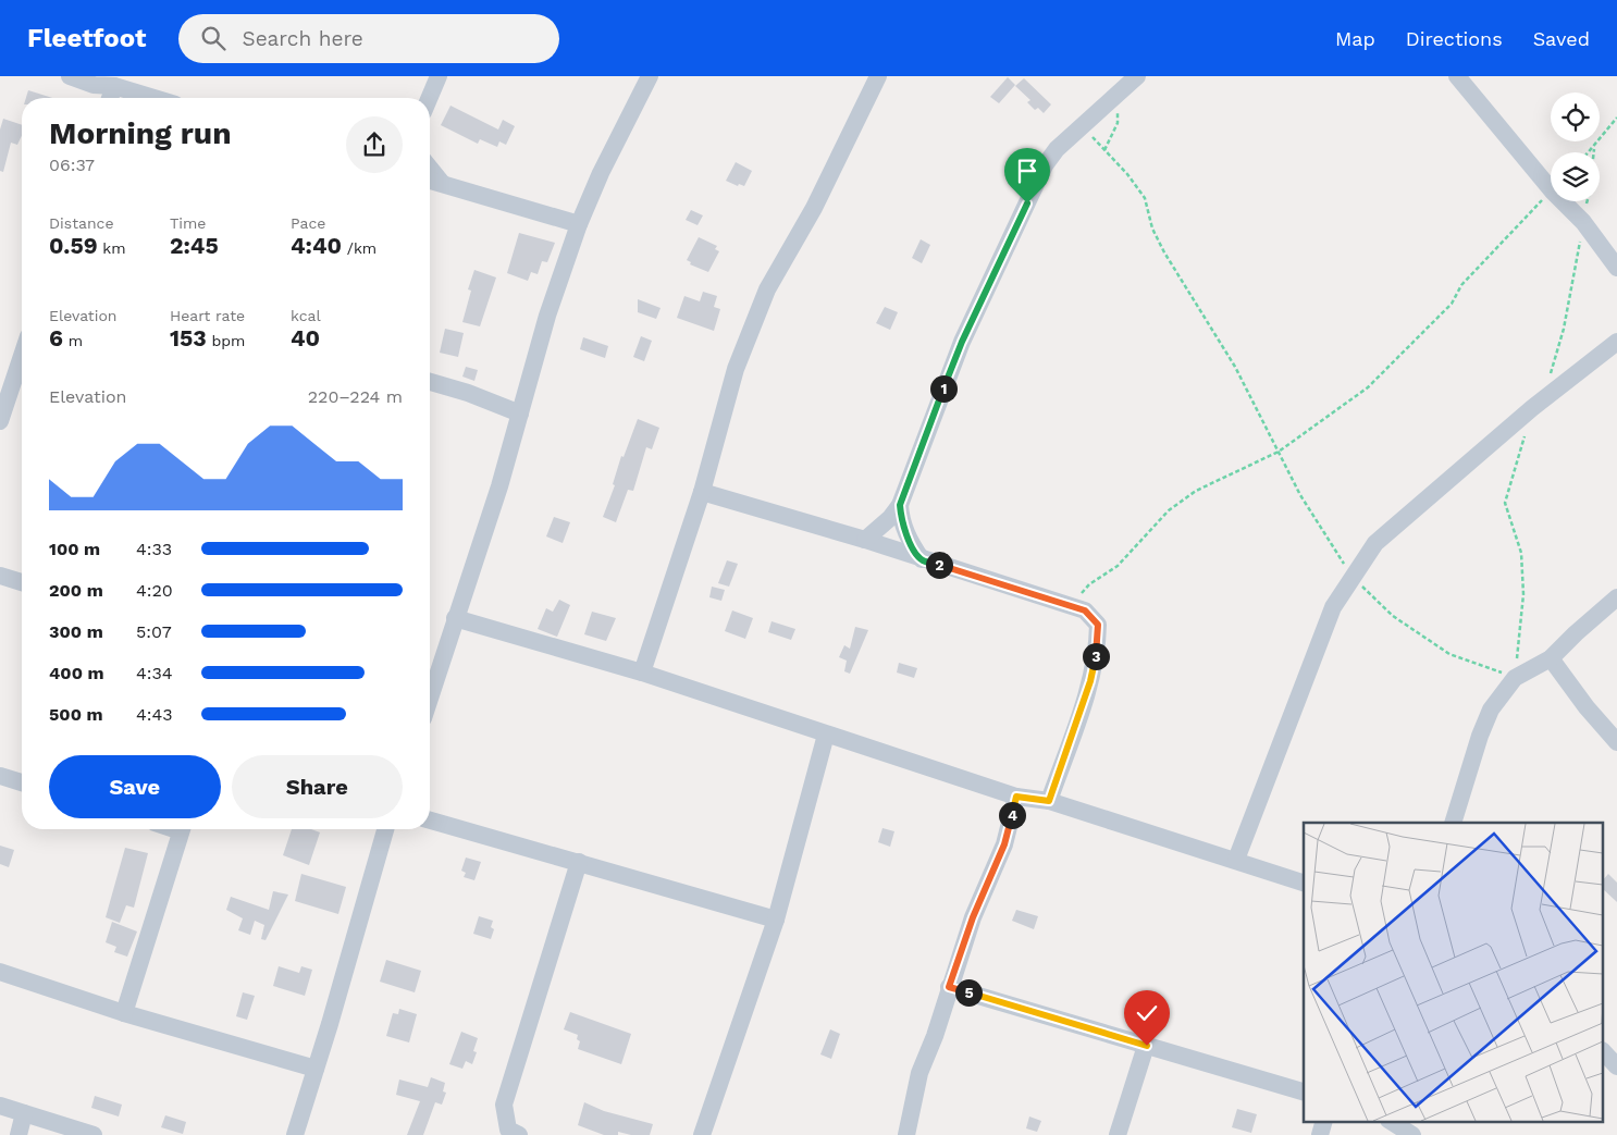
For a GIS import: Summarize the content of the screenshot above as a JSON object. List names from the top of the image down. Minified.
{"page":{"header":"Fleetfoot","search":"Search here","nav":["Map","Directions","Saved"],"heading":["Morning run","06:37"],"stats":[["Distance","0.59 km"],["Time","2:45"],["Pace","4:40 /km"],["Elevation","6 m"],["Heart rate","153 bpm"],["kcal","40"]],"pins":["1","2","3","4","5"],"chart":["Elevation","220–224 m"],"list":[{"name":"100 m","note":"4:33"},{"name":"200 m","note":"4:20"},{"name":"300 m","note":"5:07"},{"name":"400 m","note":"4:34"},{"name":"500 m","note":"4:43"}],"buttons":["Save","Share"]}}
